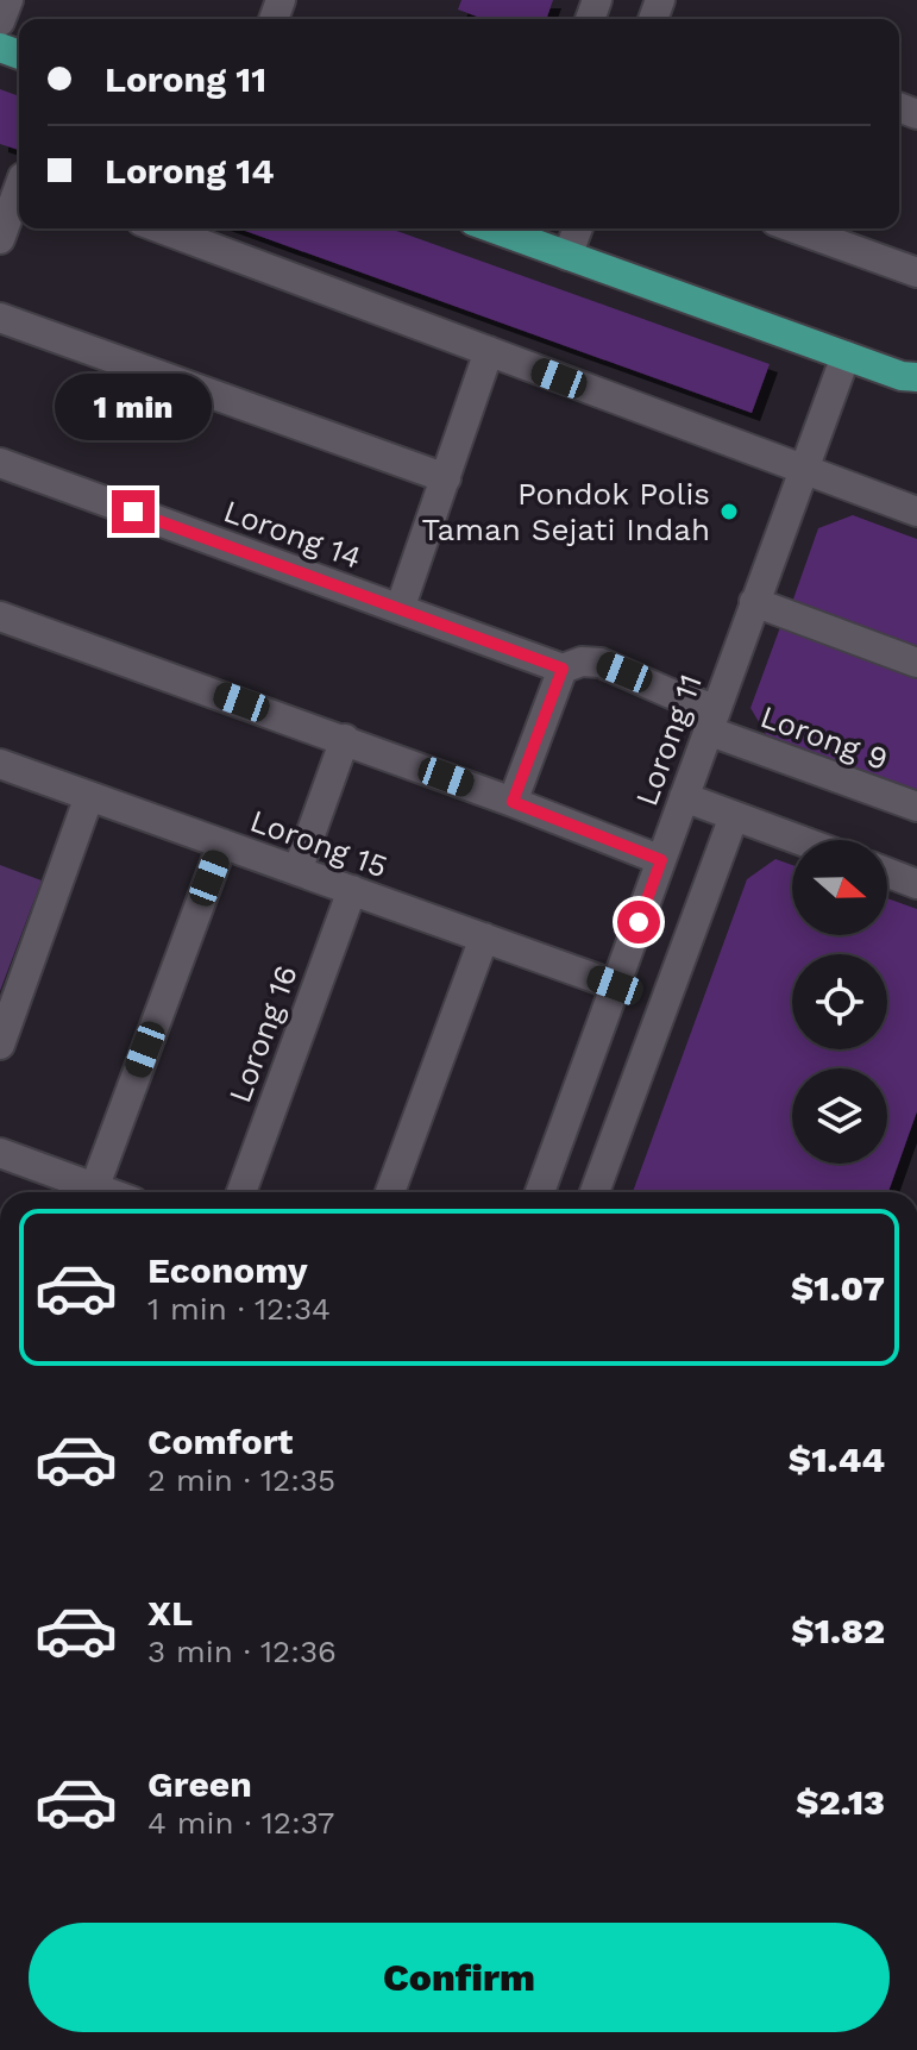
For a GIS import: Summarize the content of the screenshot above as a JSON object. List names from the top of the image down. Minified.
{"streets":{"street":["Lorong 14","Lorong 9","Lorong 11","Lorong 15","Lorong 16"]},"crossings":[["Lorong 14","Lorong 9"],["Lorong 9","Lorong 11"],["Lorong 11","Lorong 15"],["Lorong 15","Lorong 16"]],"places":["Pondok Polis Taman Sejati Indah"],"north":"right","page":{"banner":["Lorong 11","Lorong 14"],"bubble":"1 min","list":[{"name":"Economy","note":"1 min · 12:34","value":"$1.07"},{"name":"Comfort","note":"2 min · 12:35","value":"$1.44"},{"name":"XL","note":"3 min · 12:36","value":"$1.82"},{"name":"Green","note":"4 min · 12:37","value":"$2.13"}],"buttons":"Confirm"}}
